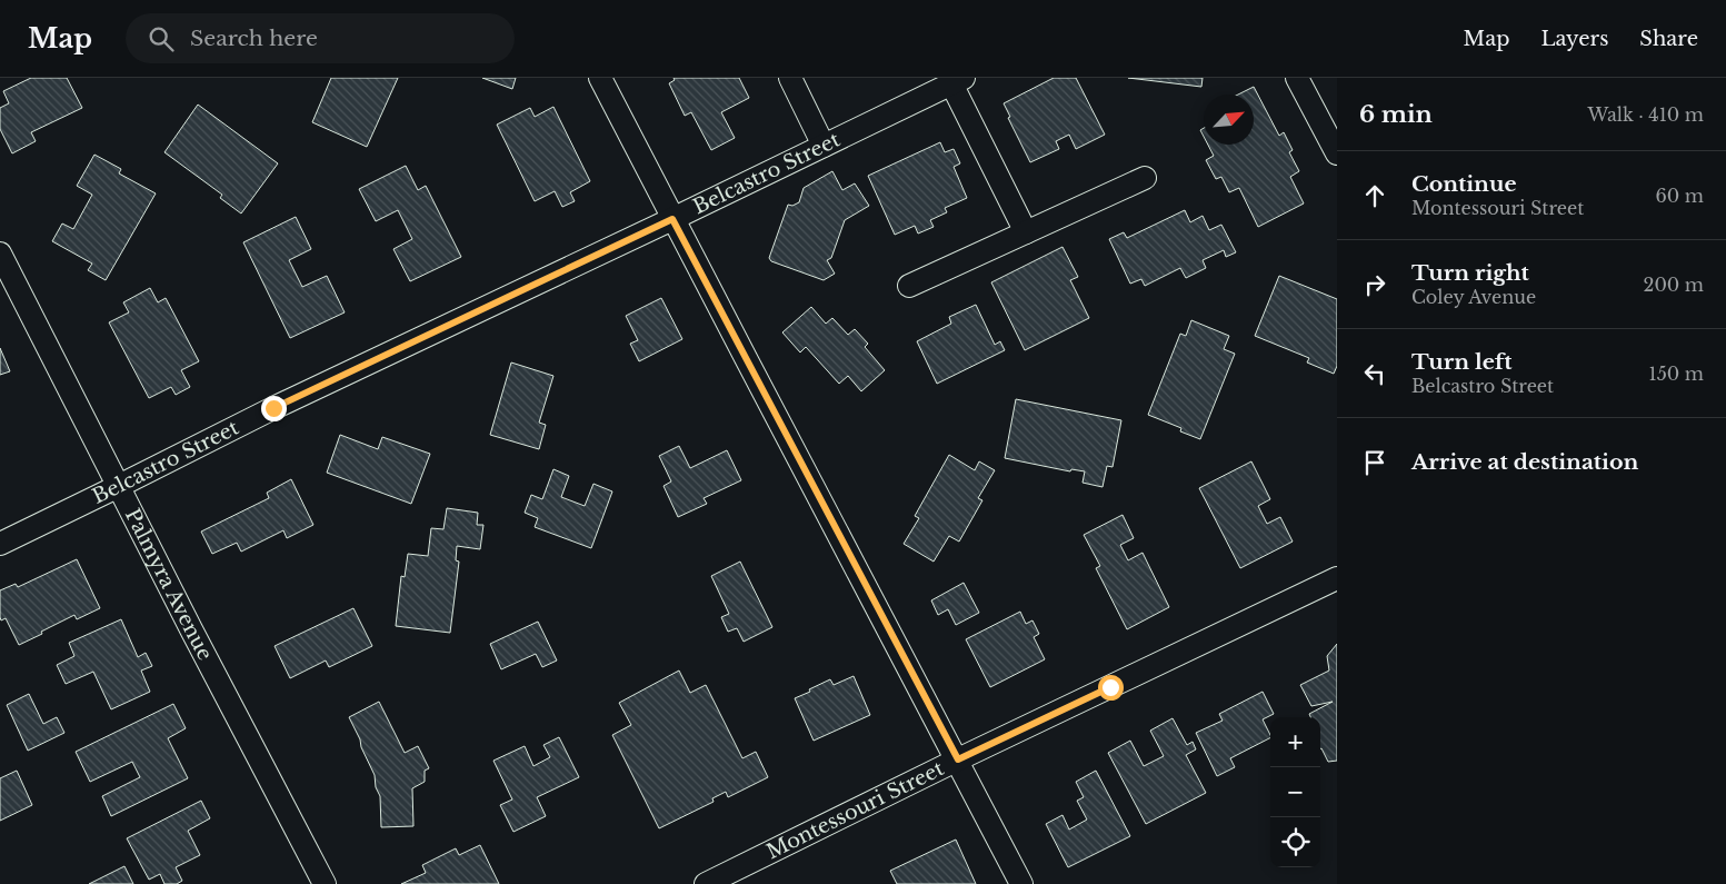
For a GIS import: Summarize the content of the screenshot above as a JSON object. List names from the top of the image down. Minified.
{"streets":{"street":["Belcastro Street","Palmyra Avenue","Montessouri Street"]},"crossings":[["Belcastro Street","Palmyra Avenue"]],"north":"top right","page":{"header":"Map","search":"Search here","nav":["Map","Layers","Share"],"heading":["6 min","Walk · 410 m"],"list":[["Continue","Montessouri Street","60 m"],["Turn right","Coley Avenue","200 m"],["Turn left","Belcastro Street","150 m"],"Arrive at destination"],"map_buttons":["+","−"]}}
